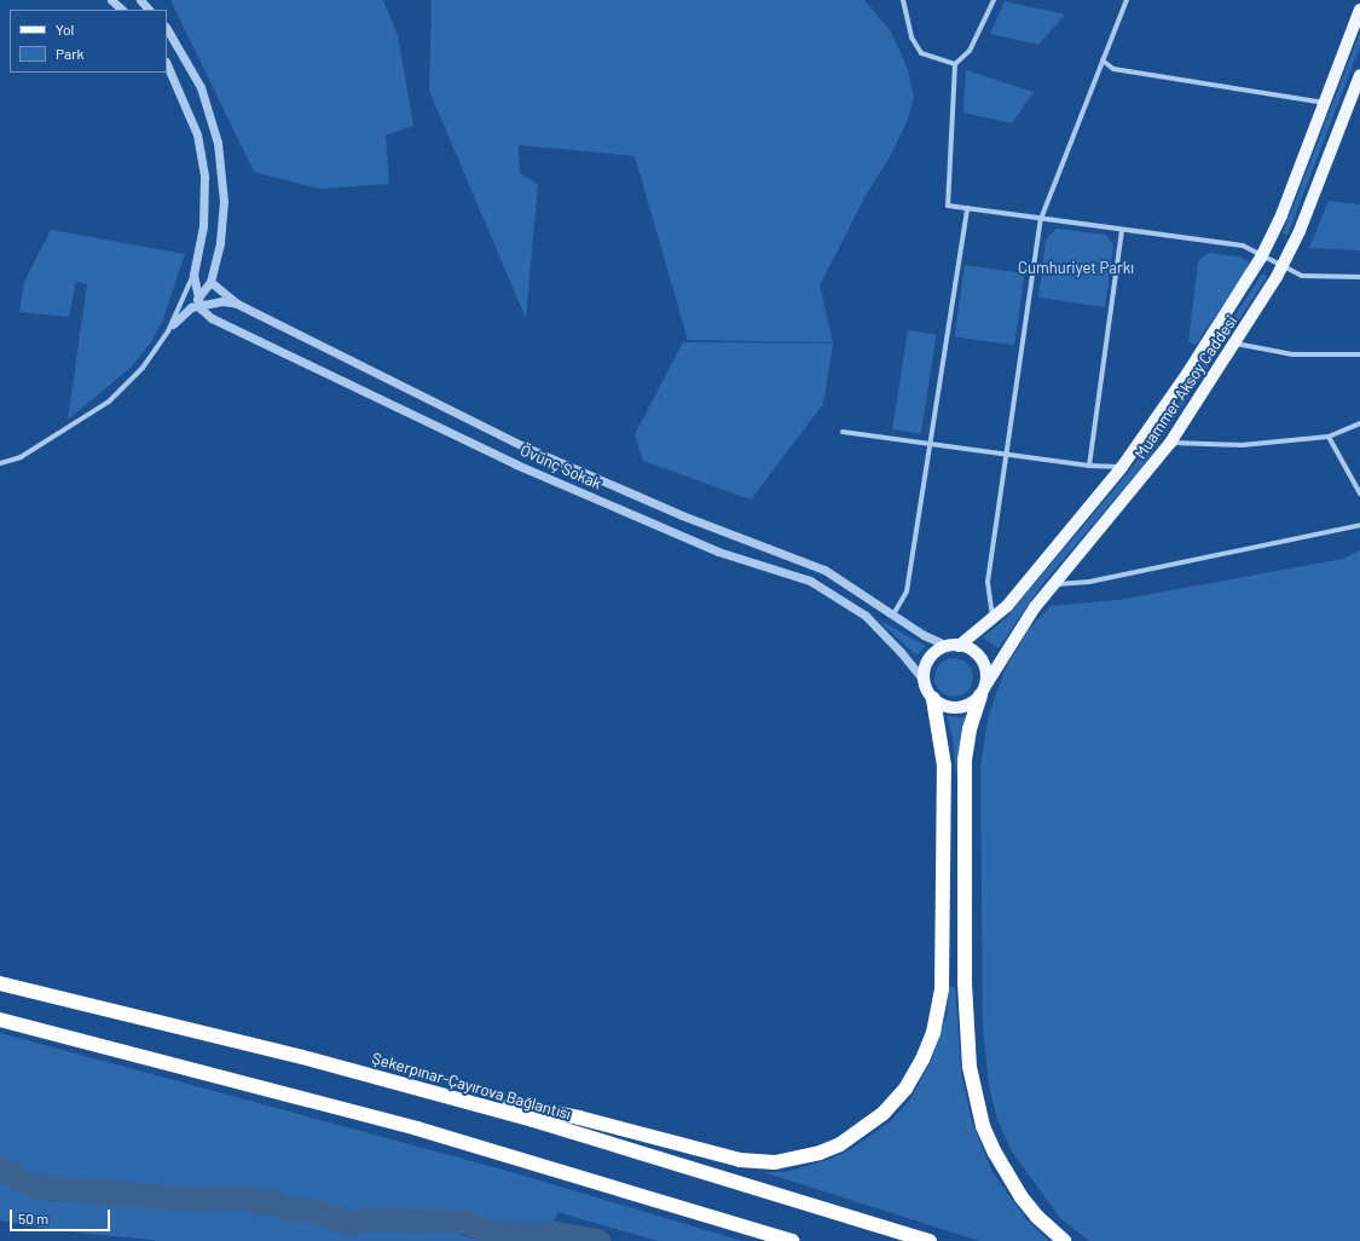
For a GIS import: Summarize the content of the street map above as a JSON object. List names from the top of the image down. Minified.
{"streets":{"highway":["Şekerpınar-Çayırova Bağlantısı"],"main road":["Muammer Aksoy Caddesi"],"street":["Övünç Sokak"]},"crossings":[["Muammer Aksoy Caddesi","Övünç Sokak"]],"parks":["Cumhuriyet Parkı"],"legend":["Yol","Park"],"scale_bar":"50 m"}
